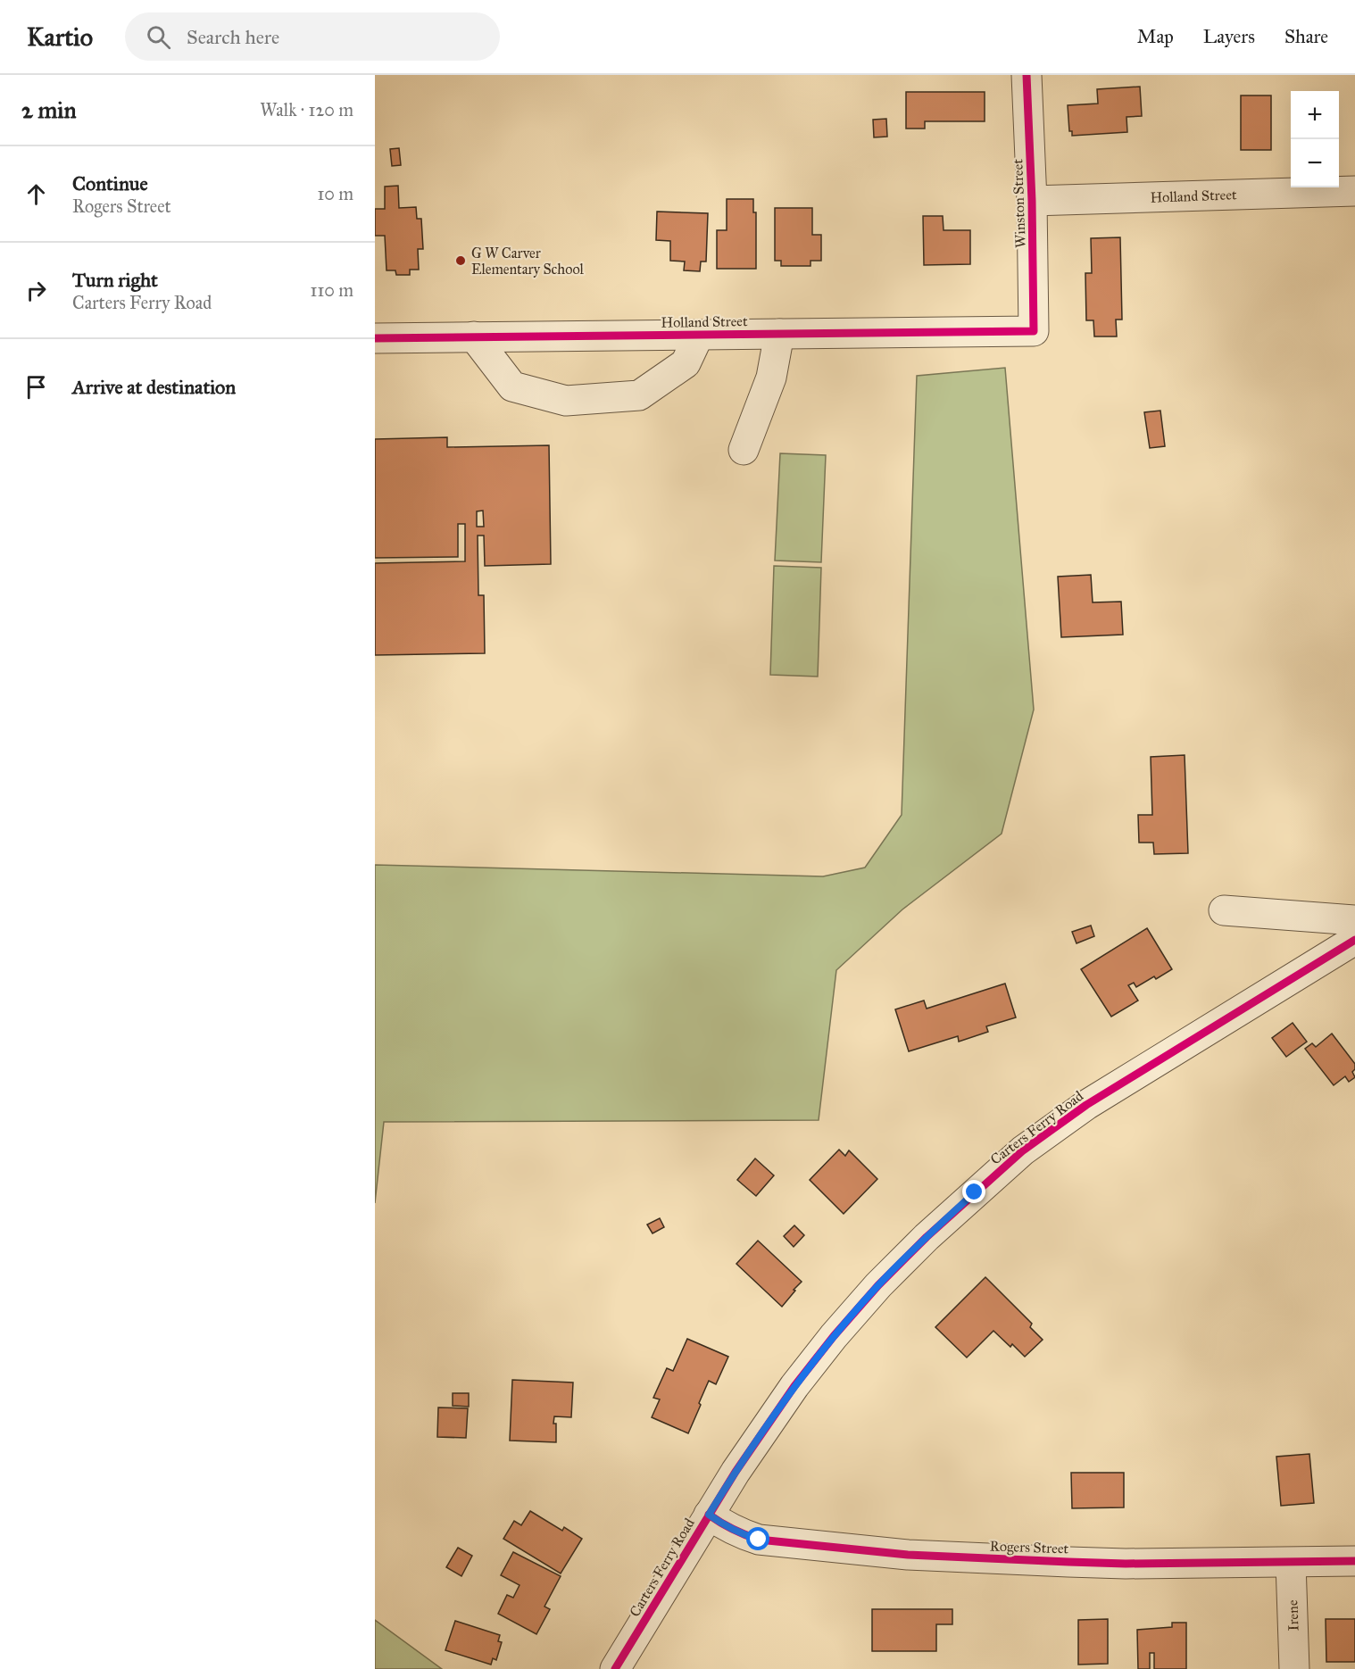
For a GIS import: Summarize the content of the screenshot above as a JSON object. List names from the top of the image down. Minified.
{"streets":{"street":["Holland Street","Winston Street","Carters Ferry Road","Rogers Street","Irene"]},"crossings":[["Holland Street","Winston Street"],["Carters Ferry Road","Rogers Street"],["Rogers Street","Irene"]],"places":["G W Carver Elementary School"],"page":{"header":"Kartio","search":"Search here","nav":["Map","Layers","Share"],"heading":["2 min","Walk · 120 m"],"map_buttons":["+","−"],"list":[["Continue","Rogers Street","10 m"],["Turn right","Carters Ferry Road","110 m"],"Arrive at destination"]}}
